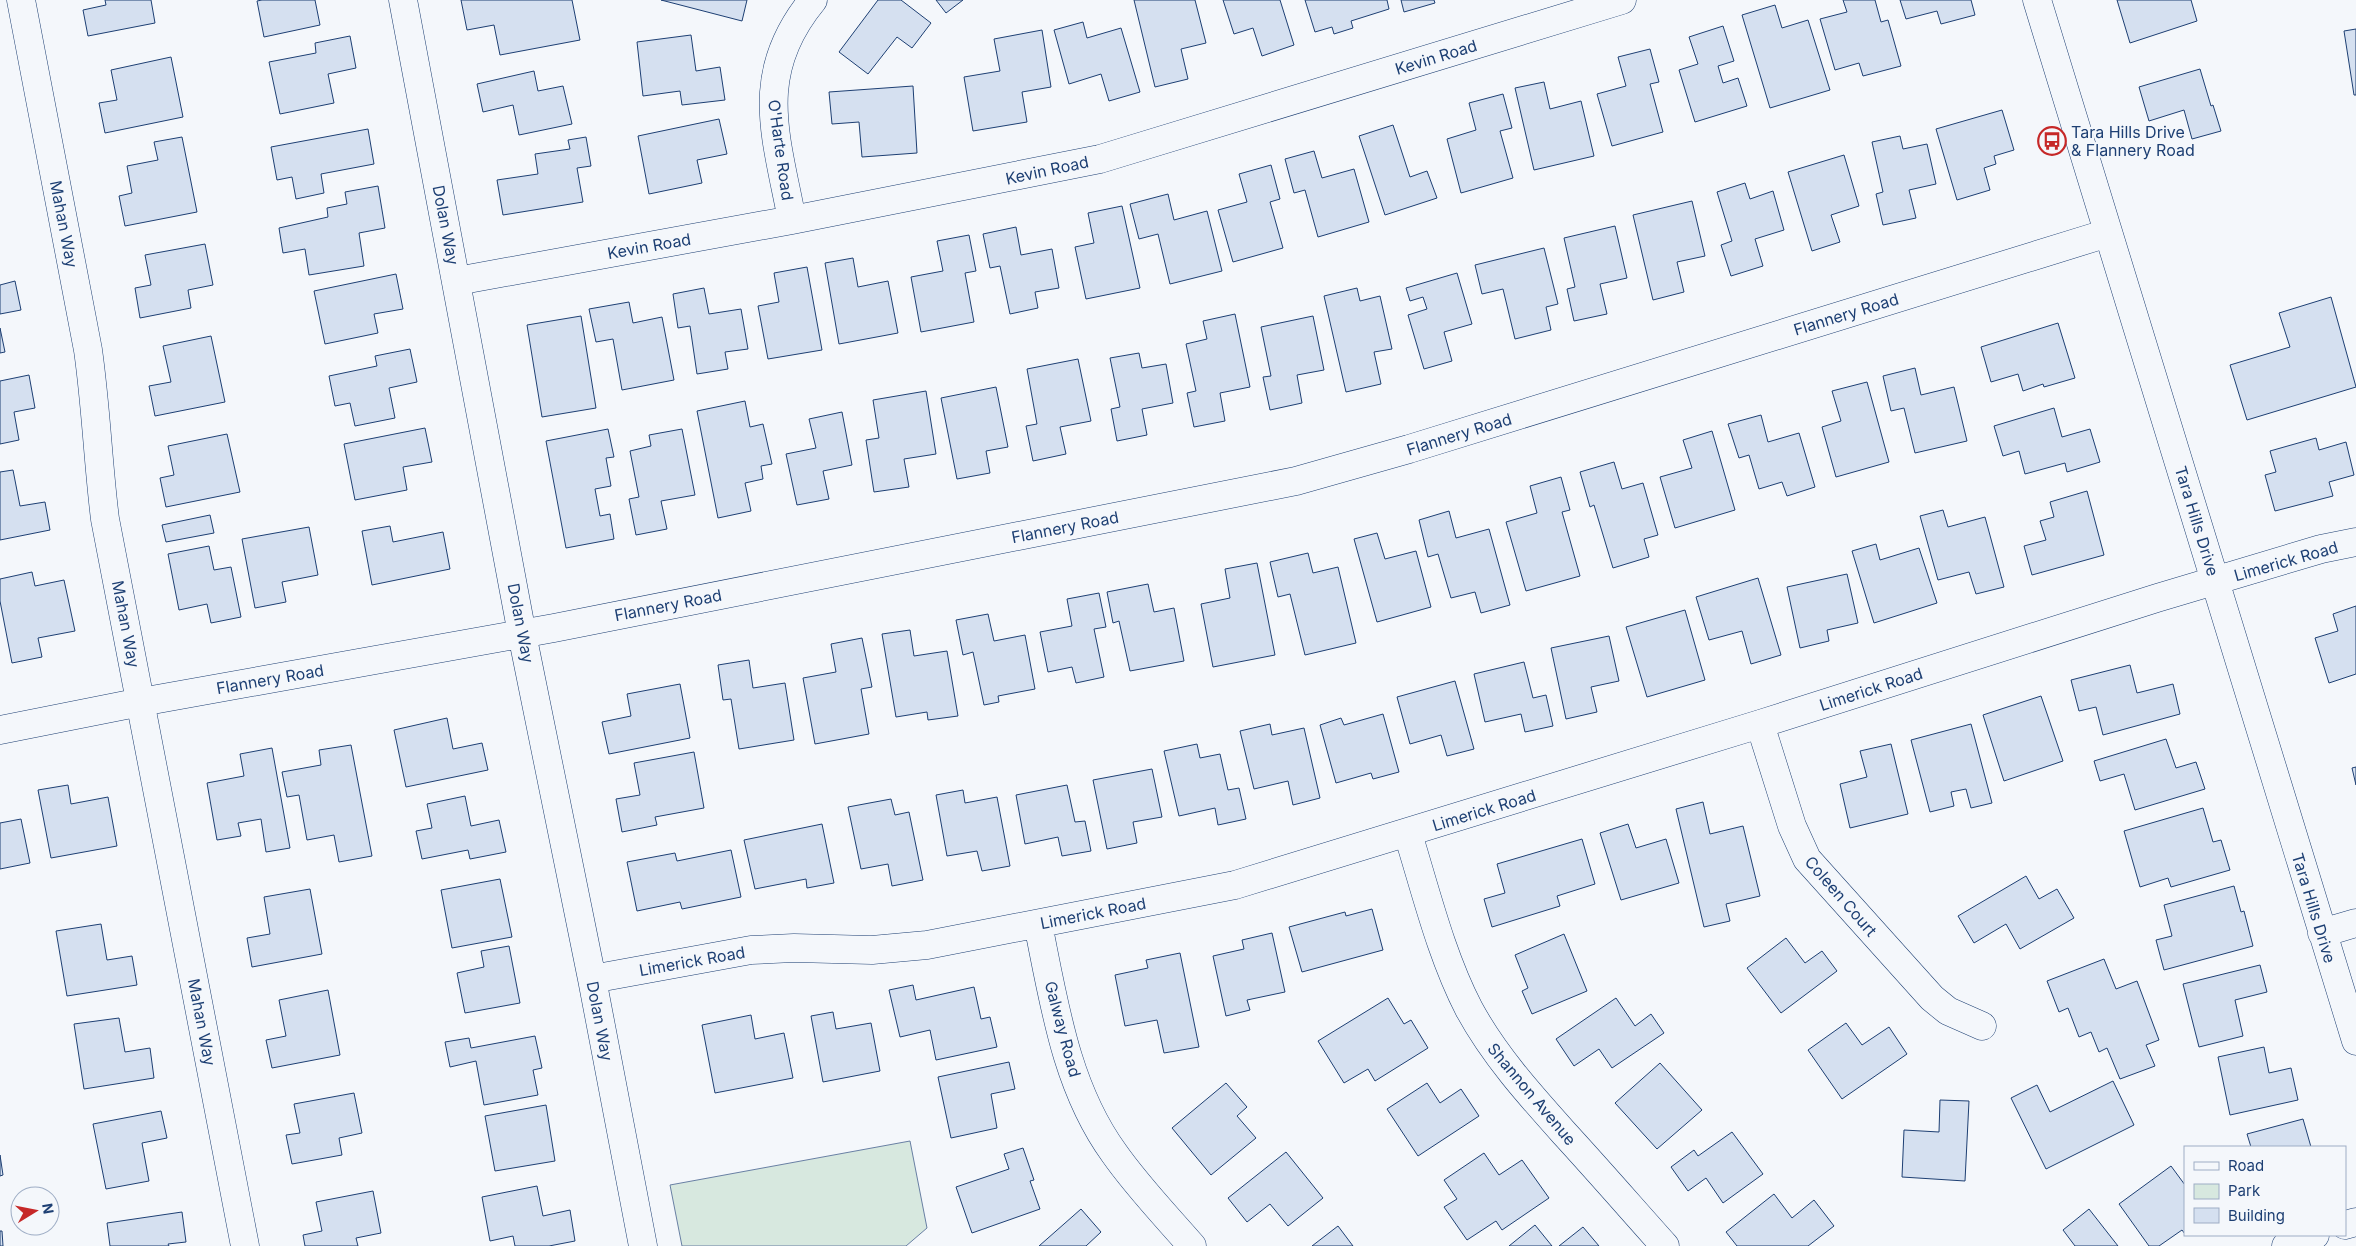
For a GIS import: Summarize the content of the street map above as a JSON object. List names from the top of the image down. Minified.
{"streets":{"street":["Kevin Road","O'Harte Road","Mahan Way","Dolan Way","Flannery Road","Tara Hills Drive","Limerick Road","Coleen Court","Galway Road","Shannon Avenue"]},"crossings":[["Kevin Road","O'Harte Road"],["Kevin Road","Dolan Way"],["Mahan Way","Flannery Road"],["Dolan Way","Flannery Road"],["Dolan Way","Limerick Road"],["Flannery Road","Tara Hills Drive"],["Tara Hills Drive","Limerick Road"],["Limerick Road","Coleen Court"],["Limerick Road","Galway Road"],["Limerick Road","Shannon Avenue"]],"places":{"bus stop":["Tara Hills Drive & Flannery Road"]},"legend":["Road","Park","Building"],"north":"right"}
